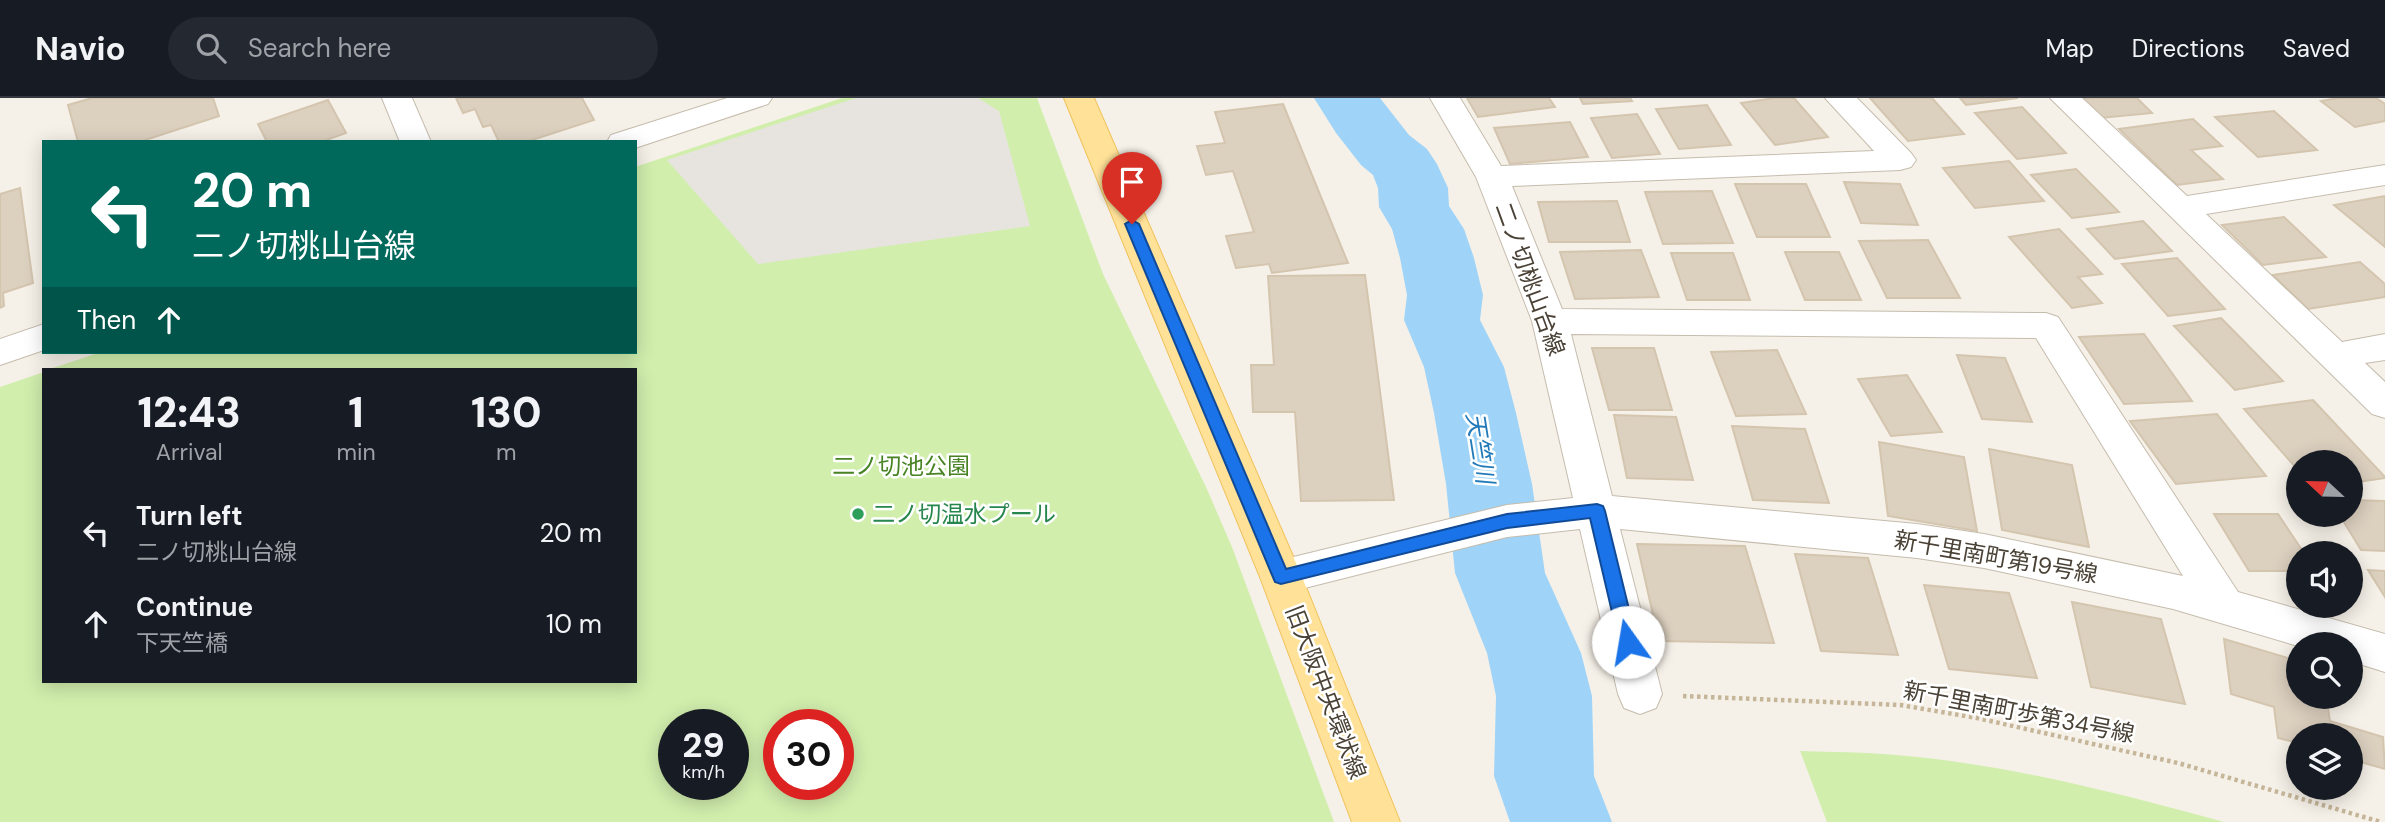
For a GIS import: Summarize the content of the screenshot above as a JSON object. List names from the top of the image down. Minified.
{"streets":{"main road":["旧大阪中央環状線"],"street":["二ノ切桃山台線","新千里南町第19号線"],"path":["新千里南町歩第34号線"]},"crossings":[["二ノ切桃山台線","新千里南町第19号線"],["二ノ切桃山台線","新千里南町歩第34号線"]],"water":["天竺川"],"parks":["二ノ切池公園"],"places":["二ノ切温水プール"],"north":"left","page":{"header":"Navio","search":"Search here","nav":["Map","Directions","Saved"],"turn":["20 m","二ノ切桃山台線"],"then":"Then","eta":["12:43","Arrival","1","min","130","m"],"list":[{"name":"Turn left","note":"二ノ切桃山台線","value":"20 m"},{"name":"Continue","note":"下天竺橋","value":"10 m"}],"speed":"29 km/h","limit":"30"}}
